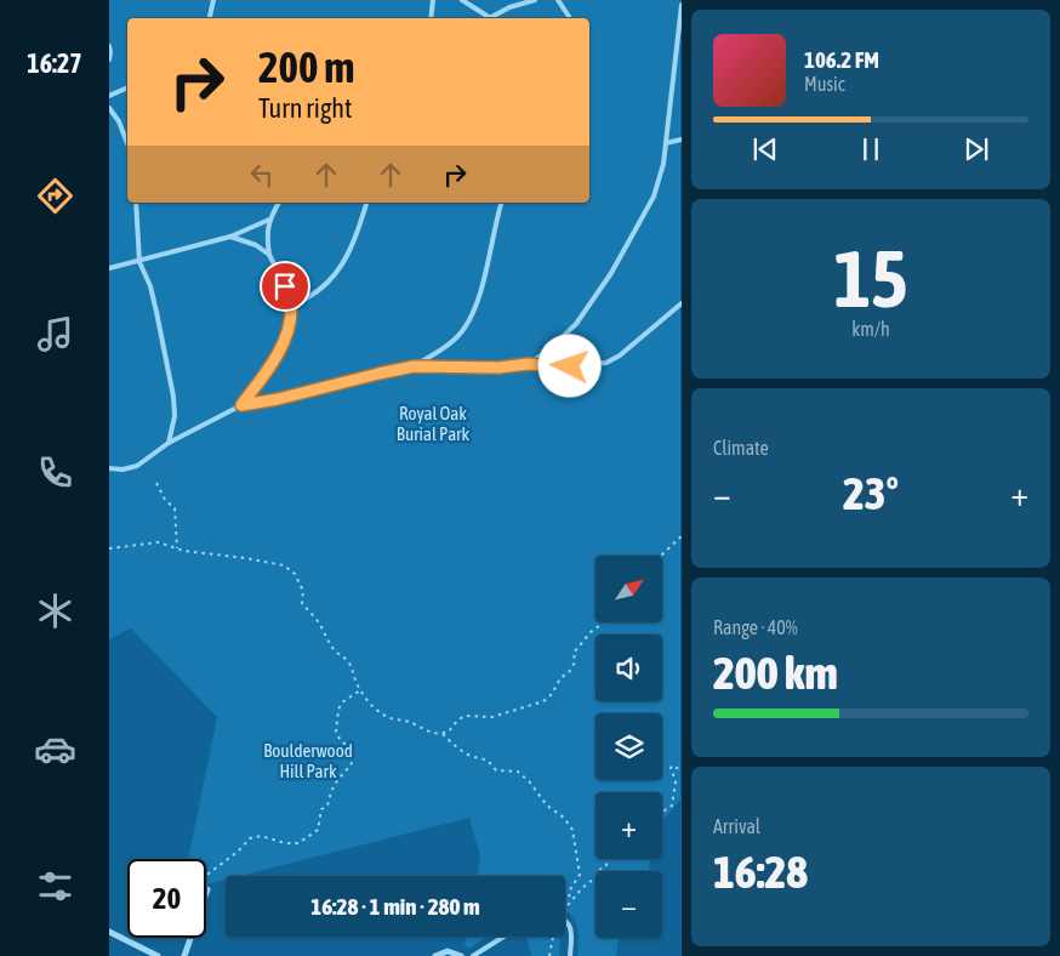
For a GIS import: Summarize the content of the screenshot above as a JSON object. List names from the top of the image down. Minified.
{"parks":["Royal Oak Burial Park","Boulderwood Hill Park"],"north":"top right","page":{"tabs":"16:27","turn":["200 m","Turn right"],"song":["106.2 FM","Music"],"tile":[["15","km/h"],"Climate",["Range · 40%","200 km"],["Arrival","16:28"]],"heat":["−","23°","+"],"map_buttons":["+","−"],"limit":"20","trip":"16:28 · 1 min · 280 m"}}
